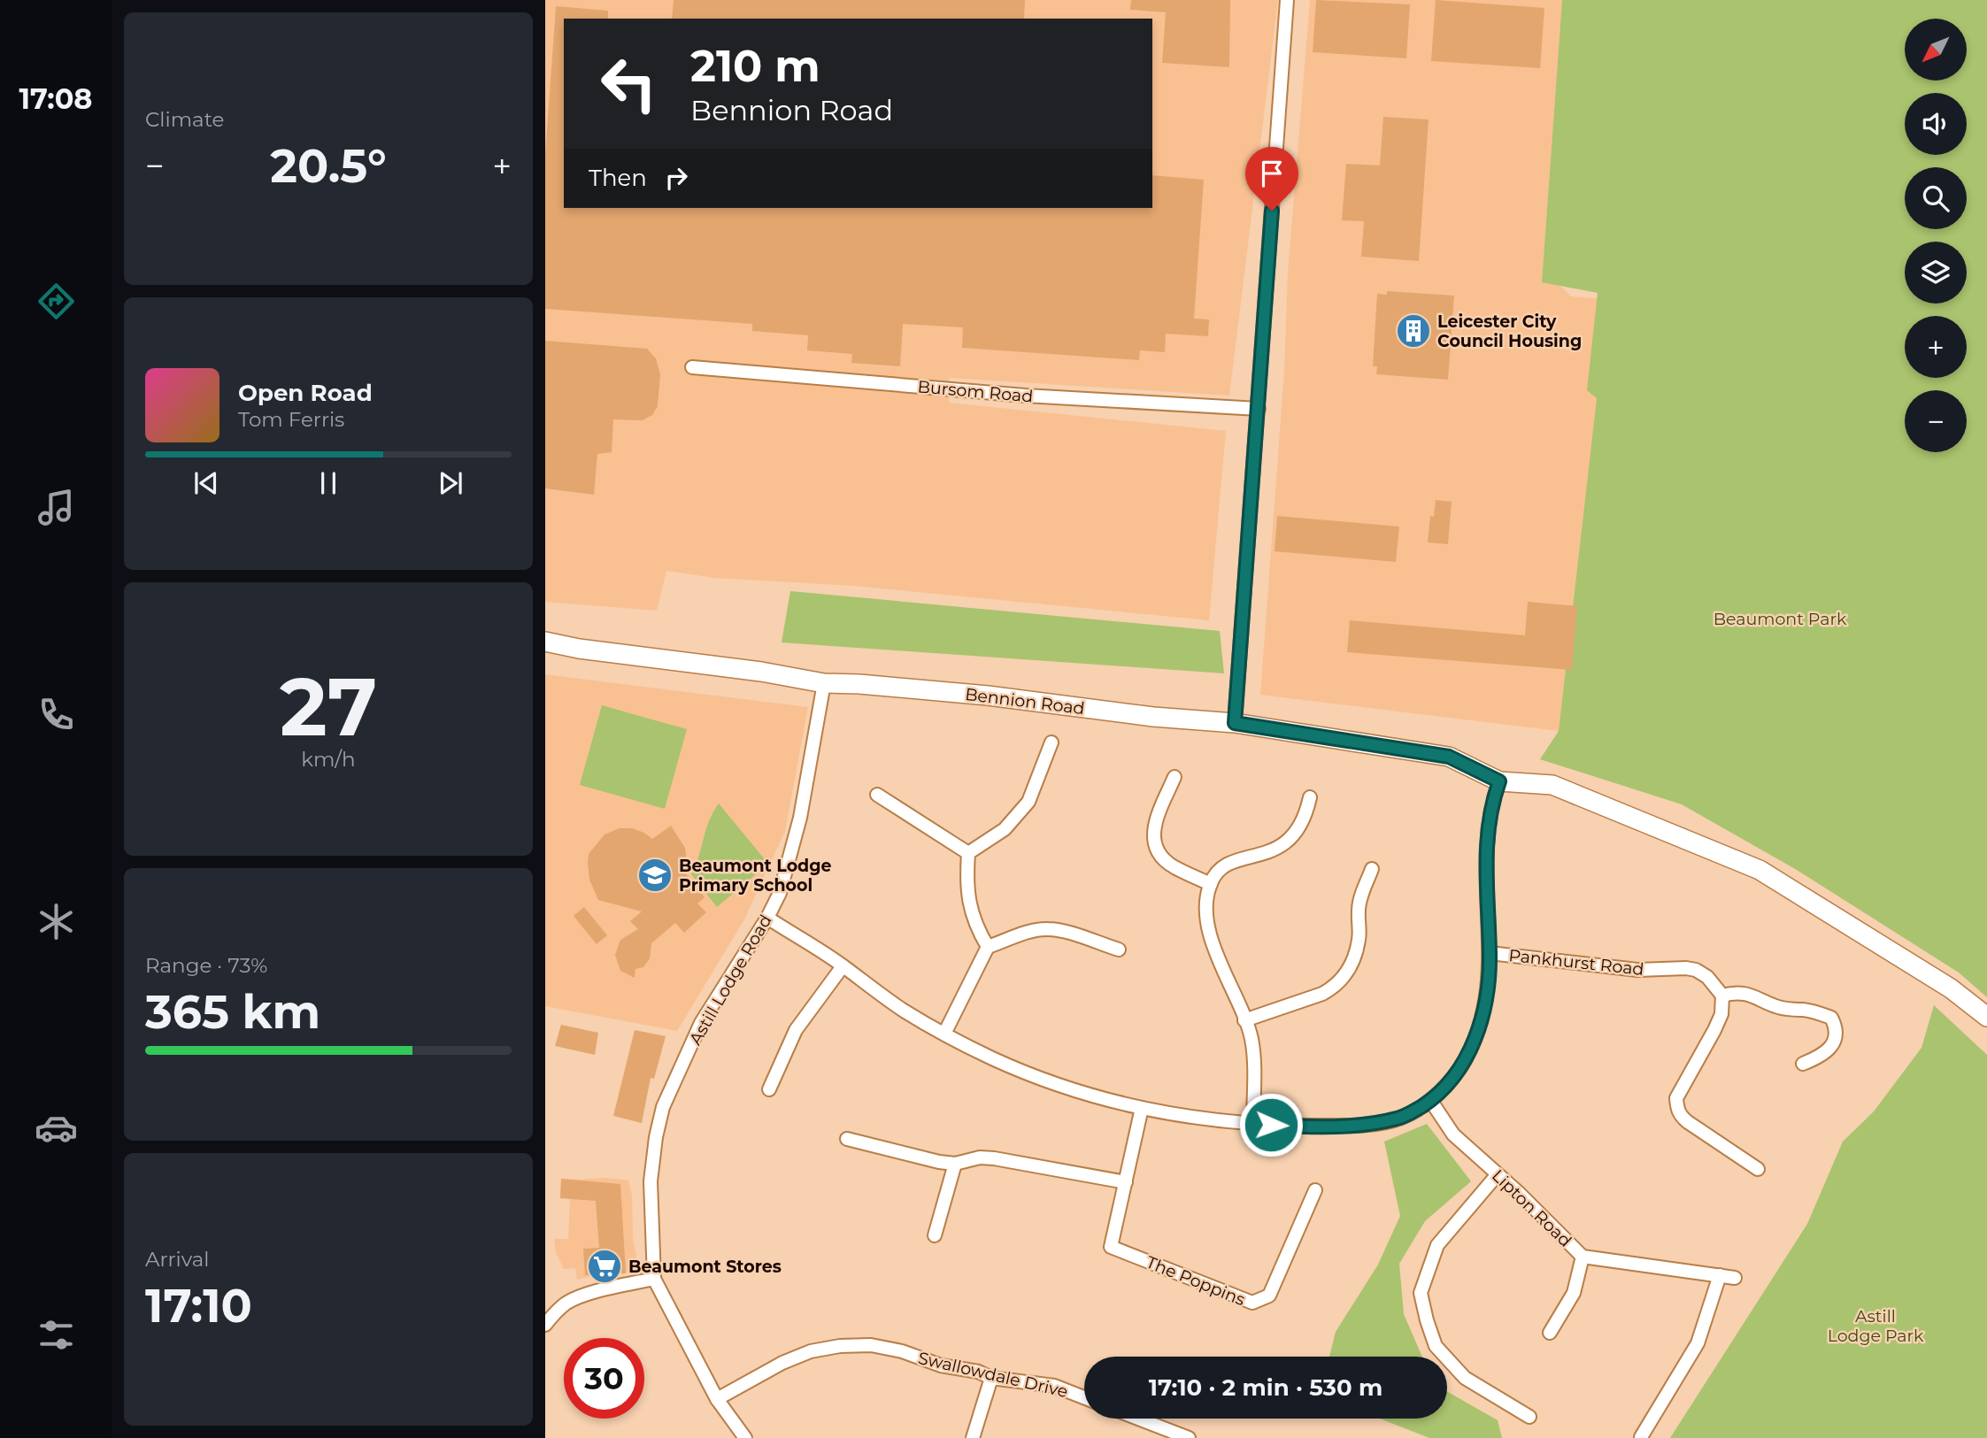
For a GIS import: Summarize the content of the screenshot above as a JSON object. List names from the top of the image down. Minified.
{"streets":{"street":["Bursom Road","Bennion Road","Pankhurst Road","Astill Lodge Road","Lipton Road","The Poppins","Swallowdale Drive"]},"crossings":[["Bennion Road","Astill Lodge Road"],["Astill Lodge Road","Swallowdale Drive"]],"parks":["Beaumont Park","Astill Lodge Park"],"places":{"building":["Leicester City Council Housing"],"school or university":["Beaumont Lodge Primary School"],"supermarket":["Beaumont Stores"]},"north":"bottom left","page":{"tabs":"17:08","tile":["Climate",["27","km/h"],["Range · 73%","365 km"],["Arrival","17:10"]],"map_buttons":["+","−"],"turn":["210 m","Bennion Road"],"heat":["−","20.5°","+"],"then":"Then","song":["Open Road","Tom Ferris"],"limit":"30","trip":"17:10 · 2 min · 530 m"}}
